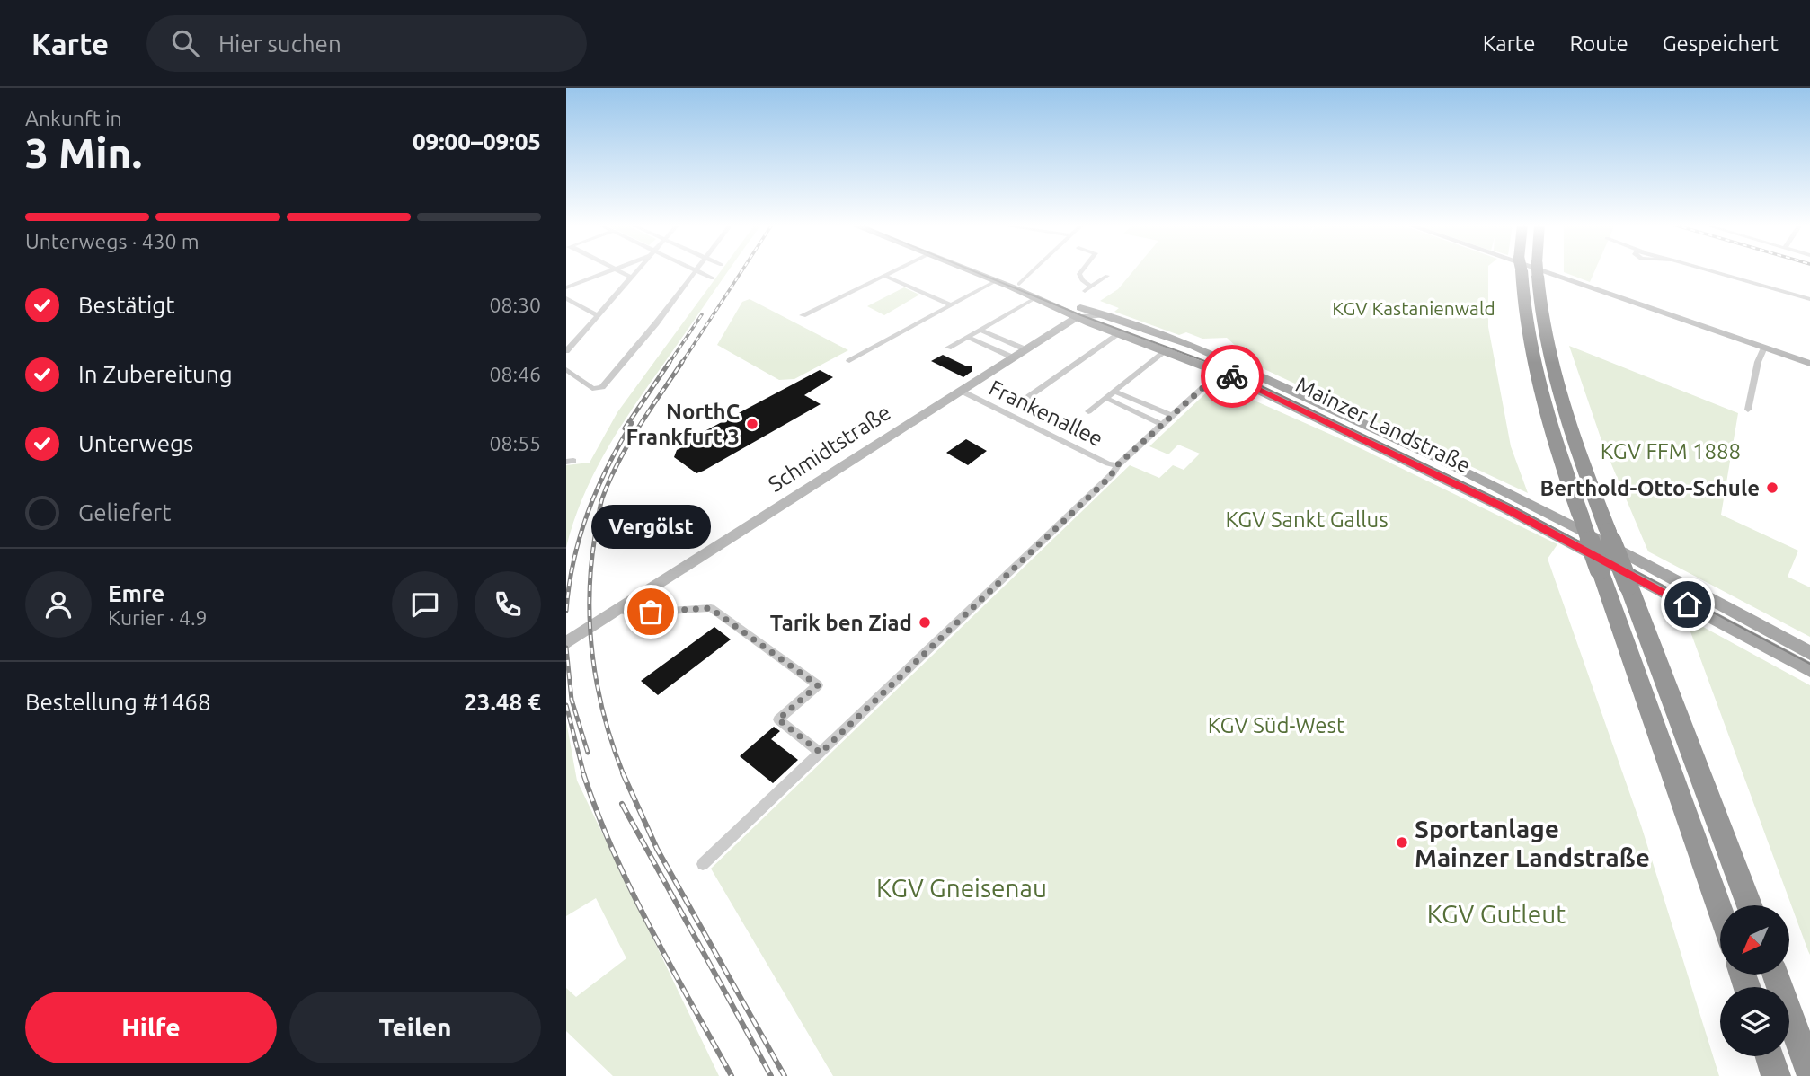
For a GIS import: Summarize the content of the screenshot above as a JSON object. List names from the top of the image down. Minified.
{"streets":{"main road":["Mainzer Landstraße","Schmidtstraße"],"street":["Frankenallee"]},"crossings":[["Frankenallee","Schmidtstraße"],["Mainzer Landstraße","Schmidtstraße"]],"parks":["KGV Kastanienwald","KGV FFM 1888","KGV Sankt Gallus","KGV Süd-West","KGV Gneisenau","KGV Gutleut"],"places":["NorthC Frankfurt 3","Berthold-Otto-Schule","Vergölst","Tarik ben Ziad","Sportanlage Mainzer Landstraße"],"north":"bottom left","page":{"header":"Karte","search":"Hier suchen","nav":["Karte","Route","Gespeichert"],"heading":["3 Min.","Ankunft in","09:00–09:05"],"panel":["Emre","Kurier · 4.9","Bestellung #1468","23.48 €"],"bar":"Unterwegs · 430 m","list":[["Bestätigt","08:30"],["In Zubereitung","08:46"],["Unterwegs","08:55"],"Geliefert"],"bubble":"Vergölst","buttons":["Hilfe","Teilen"]}}
